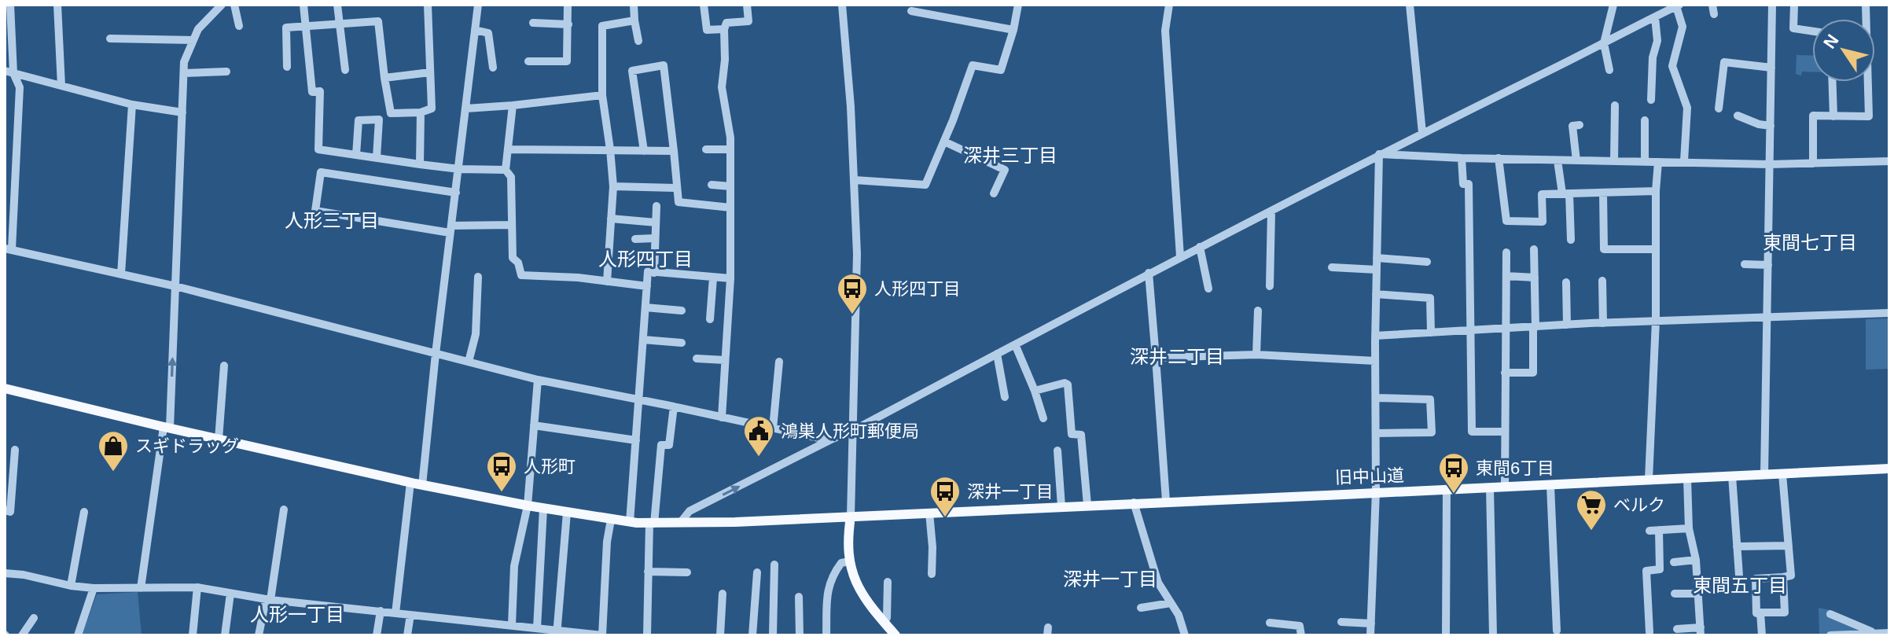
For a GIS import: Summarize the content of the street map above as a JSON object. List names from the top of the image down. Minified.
{"streets":{"main road":["旧中山道"]},"districts":["深井三丁目","人形三丁目","東間七丁目","人形四丁目","深井二丁目","深井一丁目","東間五丁目","人形一丁目"],"places":{"bus stop":["人形四丁目","人形町","東間6丁目","深井一丁目"],"public building":["鴻巣人形町郵便局"],"shop":["スギドラッグ"],"supermarket":["ベルク"]},"north":"top left"}
